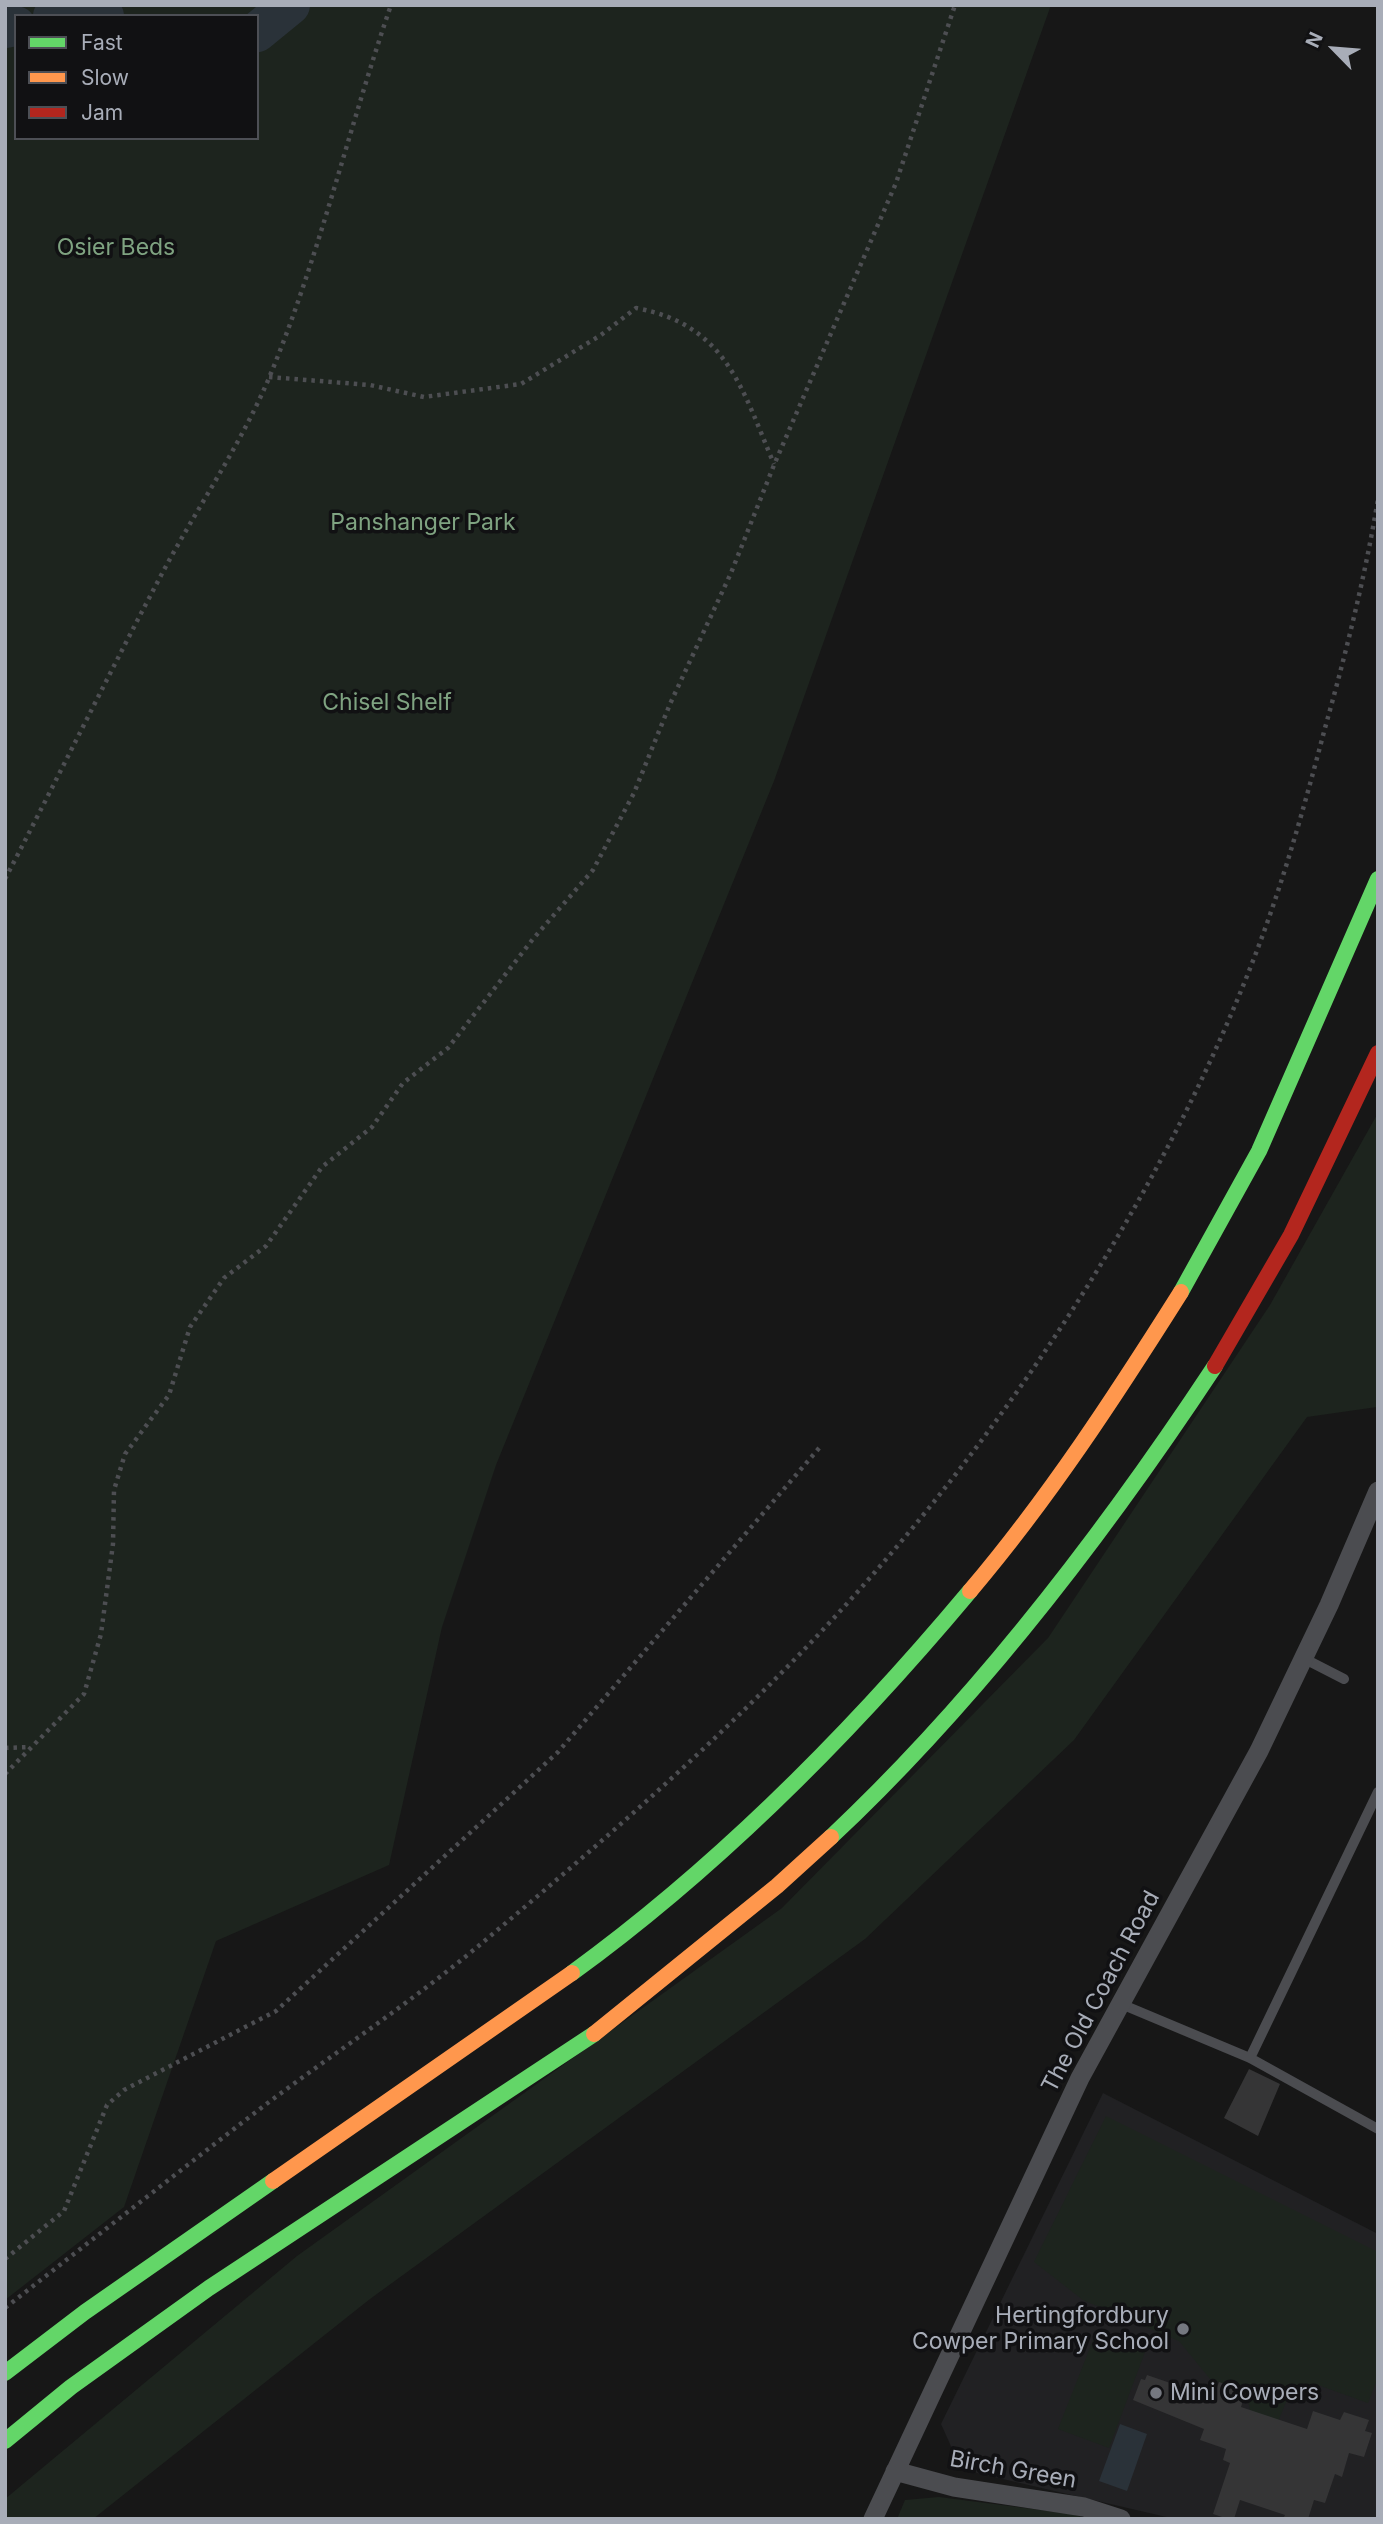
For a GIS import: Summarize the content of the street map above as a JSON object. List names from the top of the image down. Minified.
{"streets":{"street":["The Old Coach Road","Birch Green"]},"crossings":[["The Old Coach Road","Birch Green"]],"parks":["Osier Beds","Panshanger Park","Chisel Shelf"],"places":["Hertingfordbury Cowper Primary School","Mini Cowpers"],"legend":["Fast","Slow","Jam"],"north":"top left"}
